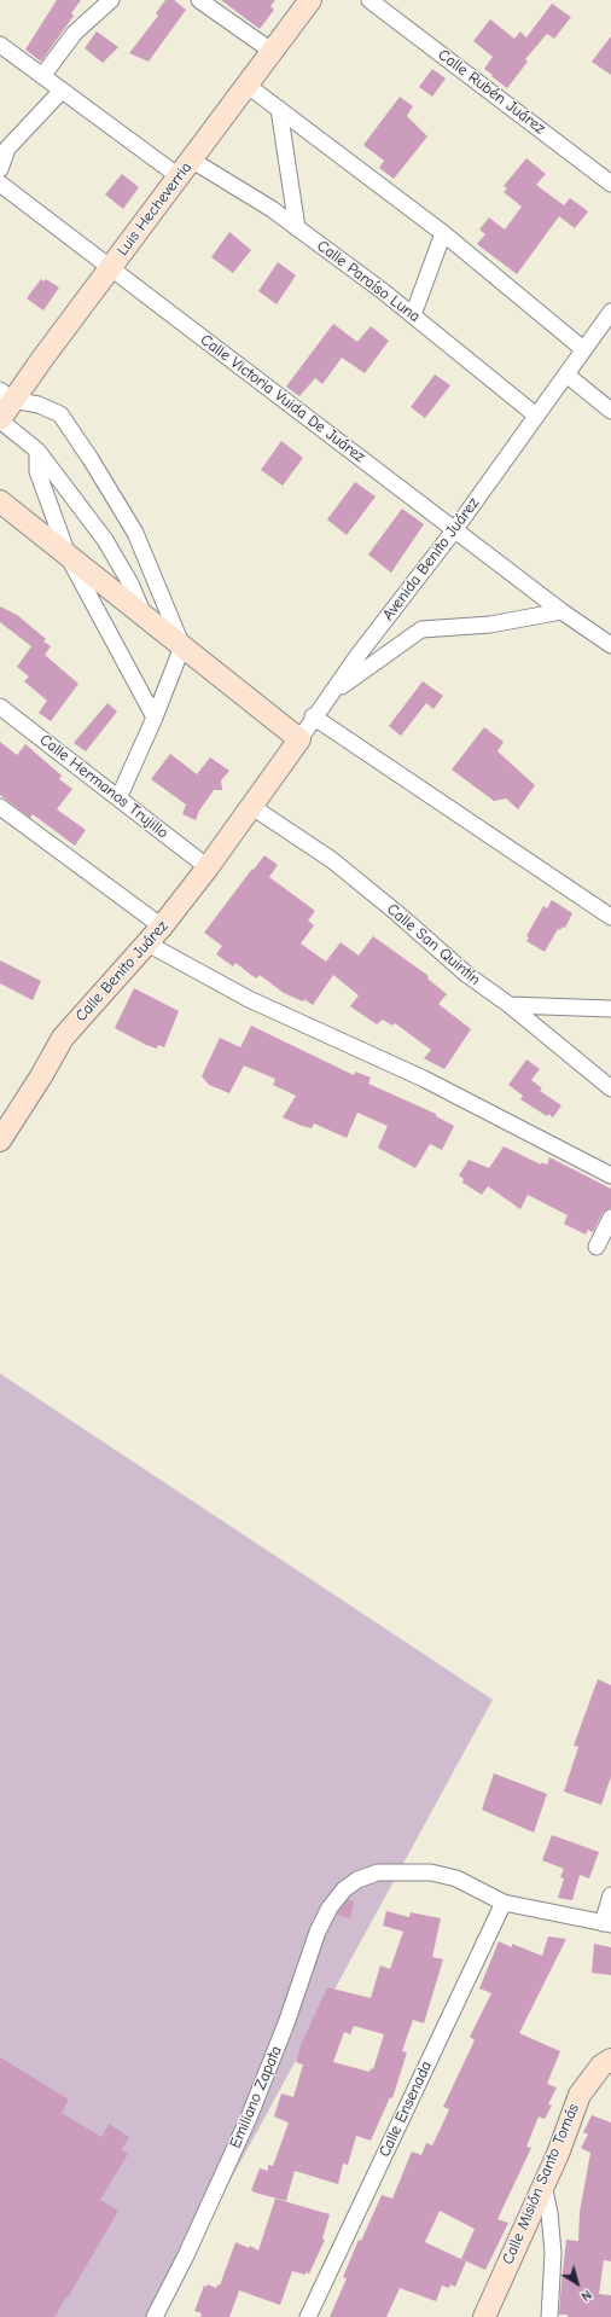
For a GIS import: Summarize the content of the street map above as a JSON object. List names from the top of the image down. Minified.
{"streets":{"street":["Calle Rubén Juárez","Luis Hecheverria","Calle Paraíso Luna","Calle Victoria Vuida De Juárez","Avenida Benito Juárez","Calle Hermanos Trujillo","Calle San Quintín","Calle Benito Juárez","Emiliano Zapata","Calle Ensenada","Calle Misión Santo Tomás"]},"crossings":[["Luis Hecheverria","Calle Paraíso Luna"],["Luis Hecheverria","Calle Victoria Vuida De Juárez"],["Calle Paraíso Luna","Avenida Benito Juárez"],["Calle Victoria Vuida De Juárez","Avenida Benito Juárez"],["Avenida Benito Juárez","Calle San Quintín"],["Avenida Benito Juárez","Calle Benito Juárez"],["Calle Hermanos Trujillo","Calle Benito Juárez"],["Calle San Quintín","Calle Benito Juárez"],["Emiliano Zapata","Calle Ensenada"]],"north":"bottom right"}
